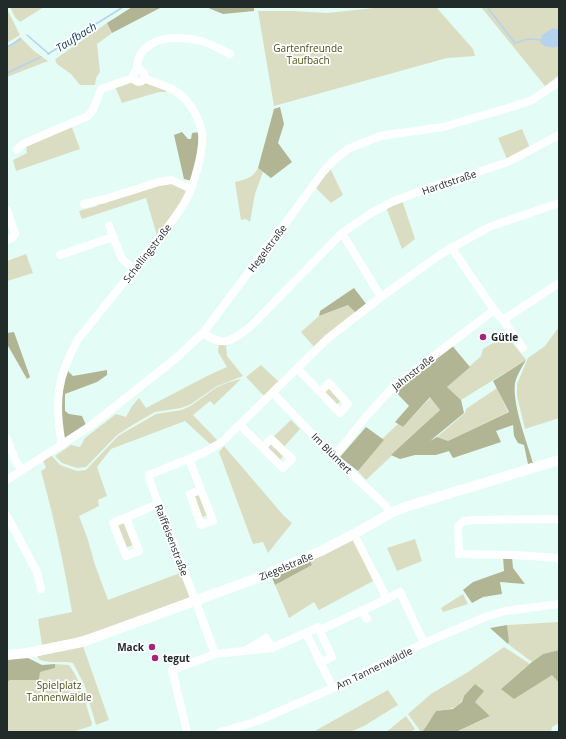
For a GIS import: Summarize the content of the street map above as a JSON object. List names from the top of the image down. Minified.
{"streets":{"main road":["Ziegelstraße"],"street":["Hardtstraße","Hegelstraße","Schellingstraße","Jahnstraße","Im Blümert","Raiffeisenstraße","Am Tannenwäldle"]},"crossings":[["Hardtstraße","Hegelstraße"],["Hegelstraße","Schellingstraße"],["Jahnstraße","Im Blümert"],["Im Blümert","Ziegelstraße"],["Raiffeisenstraße","Ziegelstraße"]],"water":["Taufbach"],"parks":["Gartenfreunde Taufbach","Spielplatz Tannenwäldle"],"places":["Gütle","Mack","tegut"]}
